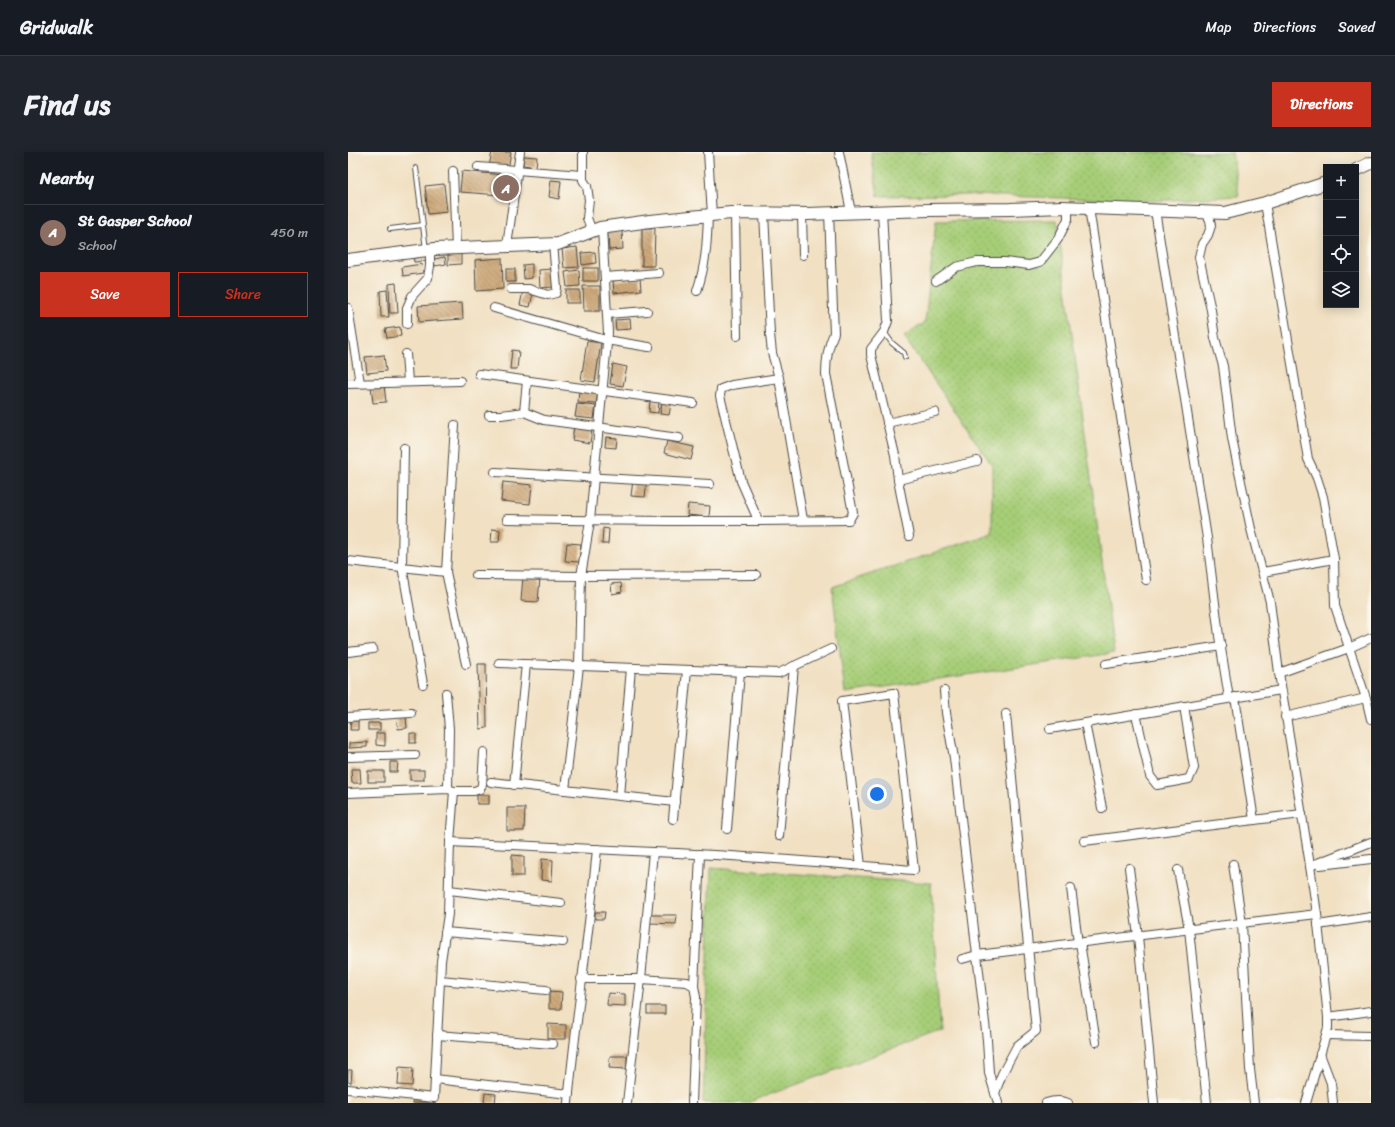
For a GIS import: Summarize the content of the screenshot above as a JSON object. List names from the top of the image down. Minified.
{"page":{"header":"Gridwalk","nav":["Map","Directions","Saved"],"title":"Find us","buttons":["Directions",["Save","Share"]],"heading":"Nearby","map_buttons":["+","−"],"pins":"A","list":[{"mark":"A","name":"St Gasper School","note":"School","value":"450 m"}]}}
